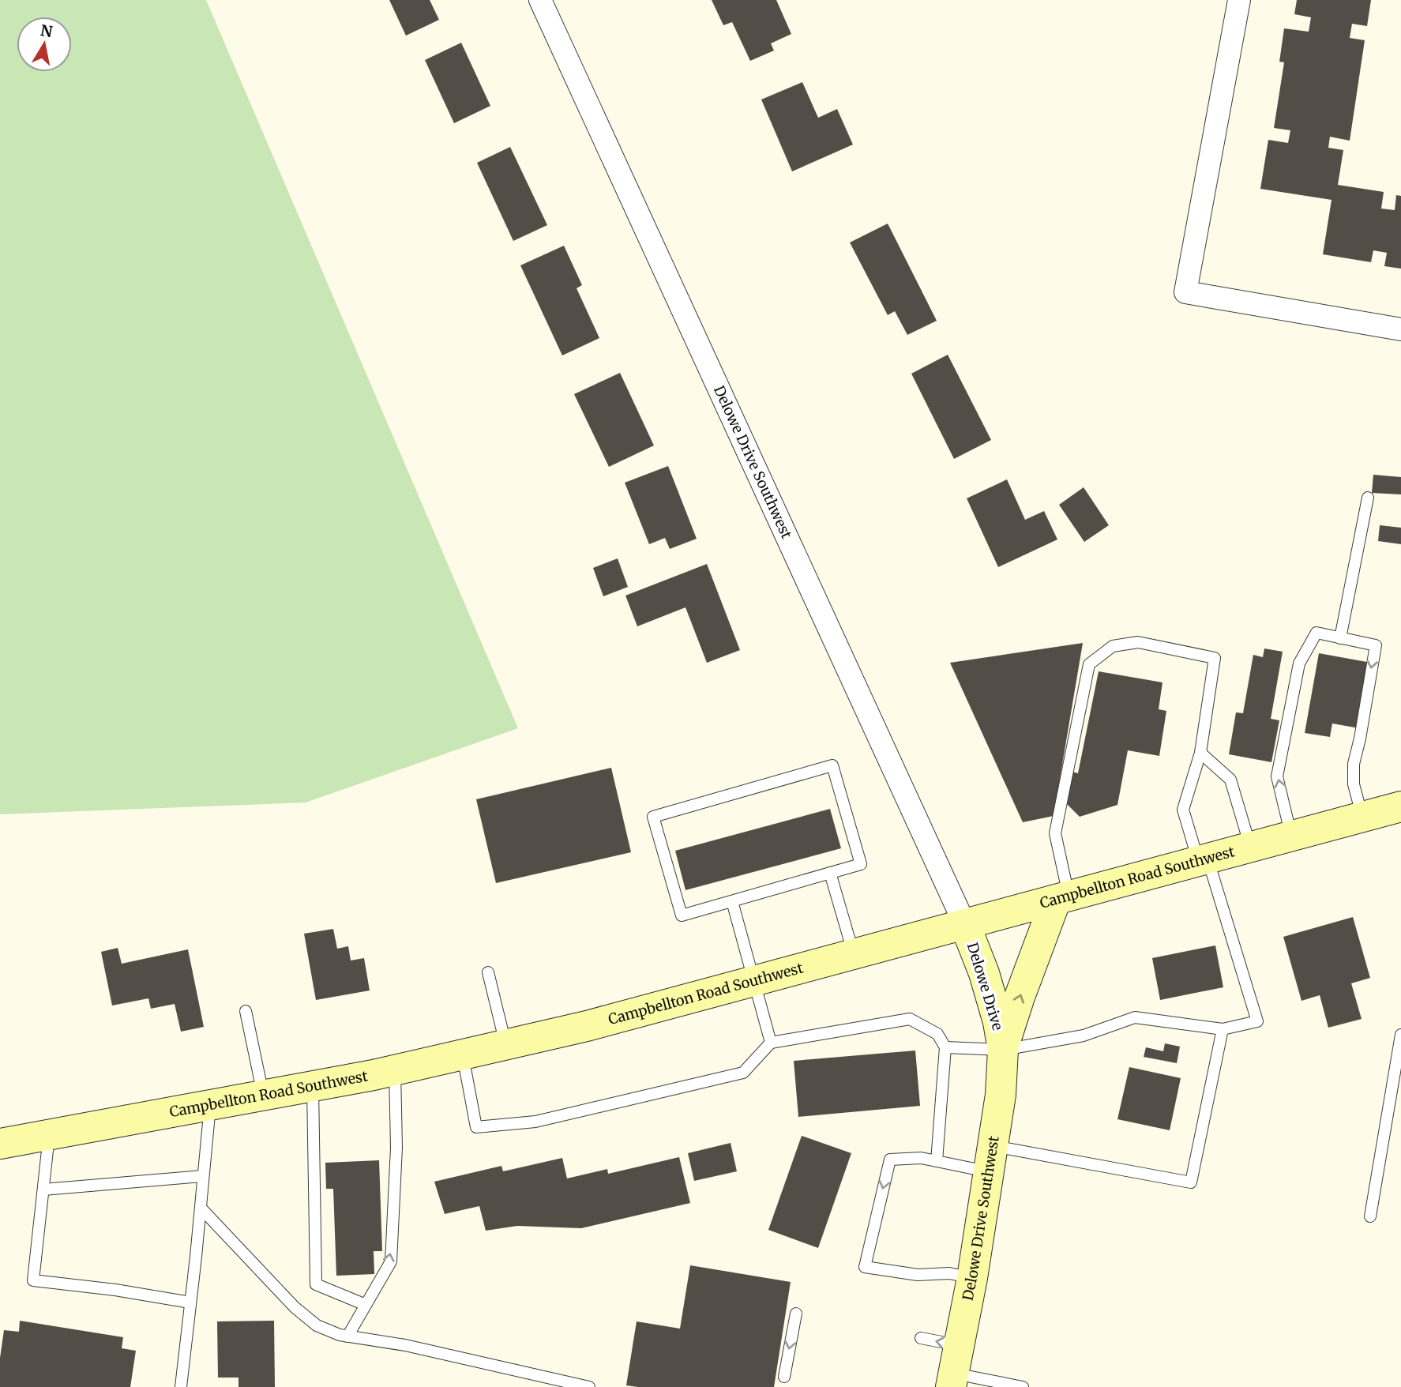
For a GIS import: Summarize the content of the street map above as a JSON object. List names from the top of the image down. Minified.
{"streets":{"main road":["Delowe Drive Southwest","Campbellton Road Southwest","Delowe Drive"]},"crossings":[["Delowe Drive Southwest","Campbellton Road Southwest"],["Delowe Drive Southwest","Delowe Drive"],["Campbellton Road Southwest","Delowe Drive"]],"north":"top"}
